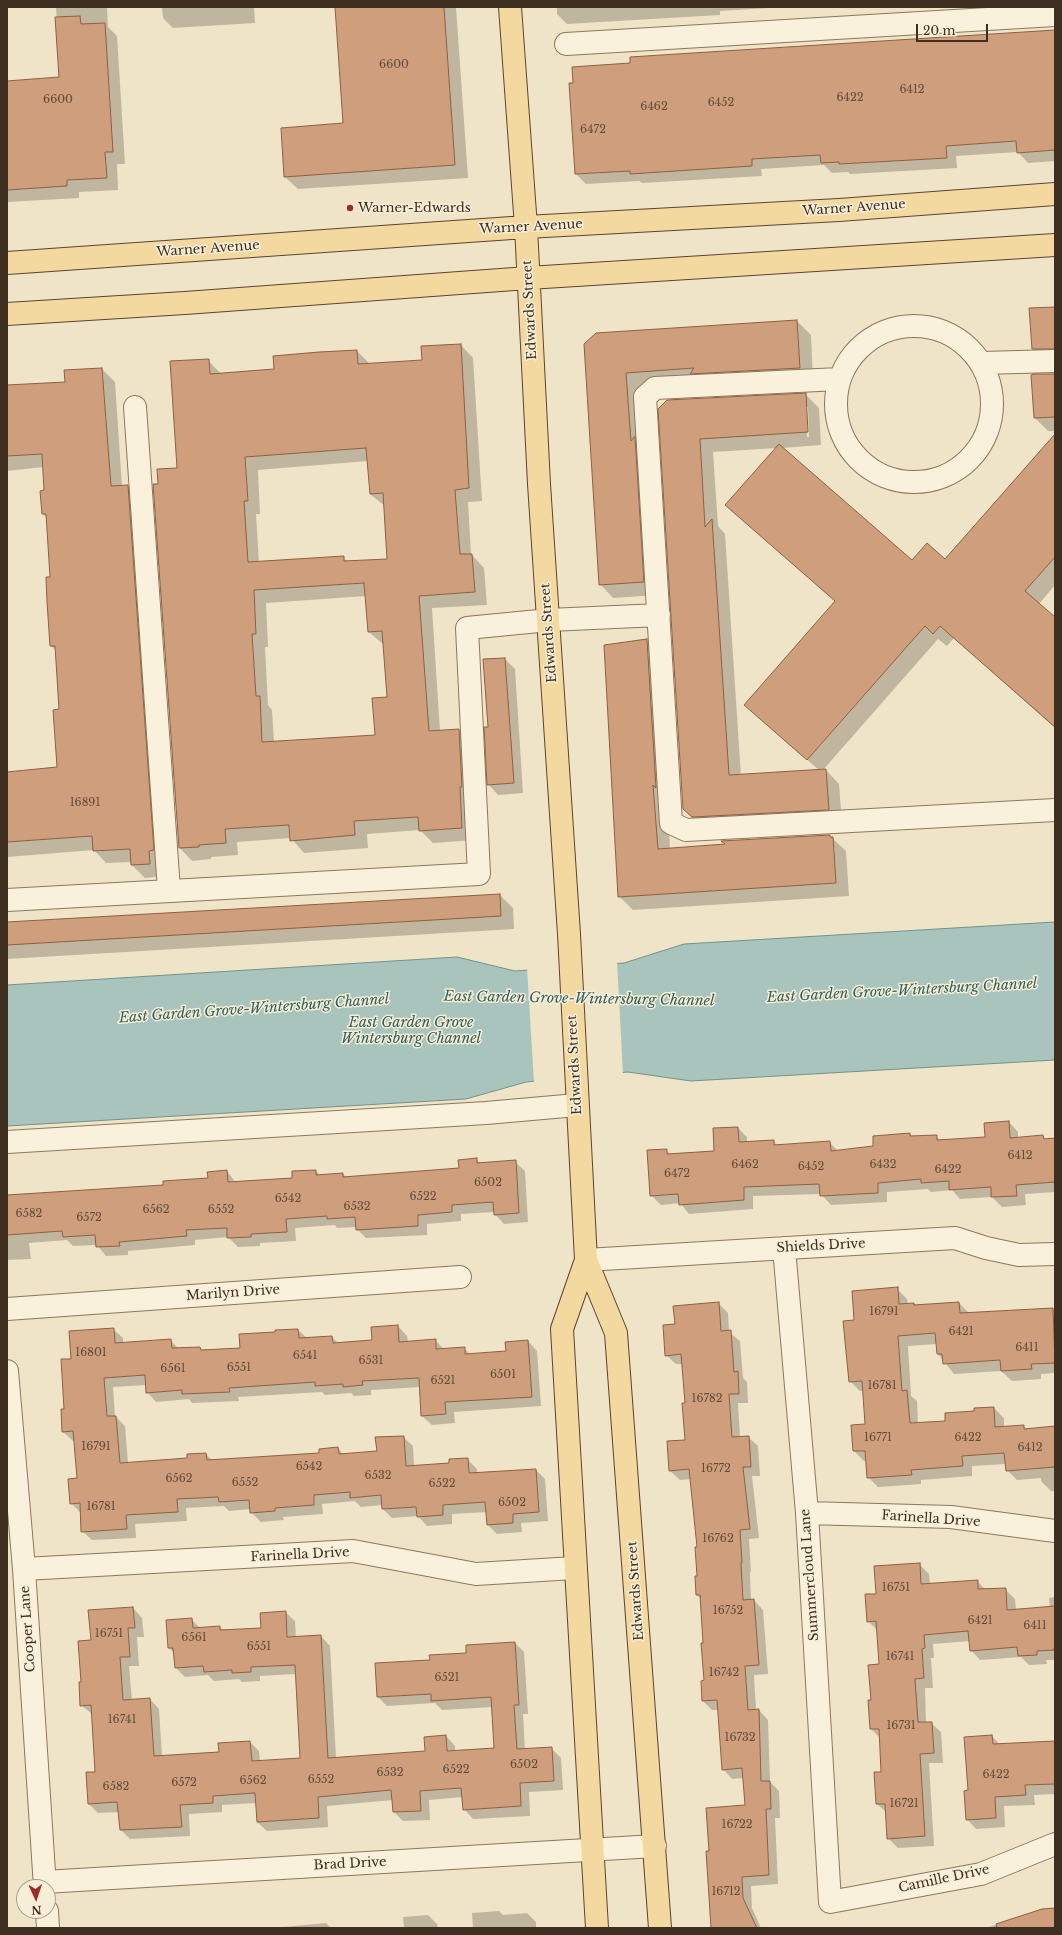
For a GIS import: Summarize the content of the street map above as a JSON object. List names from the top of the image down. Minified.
{"streets":{"main road":["Warner Avenue","Edwards Street"],"street":["Shields Drive","Marilyn Drive","Farinella Drive","Summercloud Lane","Cooper Lane","Brad Drive","Camille Drive"]},"crossings":[["Warner Avenue","Edwards Street"],["Edwards Street","Shields Drive"],["Edwards Street","Farinella Drive"],["Edwards Street","Brad Drive"],["Shields Drive","Summercloud Lane"],["Farinella Drive","Summercloud Lane"],["Farinella Drive","Cooper Lane"],["Summercloud Lane","Camille Drive"]],"water":["East Garden Grove-Wintersburg Channel","East Garden Grove Wintersburg Channel"],"places":["Warner-Edwards"],"house_numbers":["6600","6412","6422","6600","6452","6462","6472","16891","6412","6462","6432","6452","6422","6472","6502","6522","6542","6532","6562","6552","6582","6572","16791","6421","6411","16801","6541","6531","6551","6561","6501","6521","16781","16782","16771","6422","16791","6412","6542","16772","6532","6562","6552","6522","6502","16781","16762","16751","16752","6421","6411","16751","6561","6551","16741","16742","6521","16741","16731","16732","6502","6522","6532","6422","6552","6562","6572","6582","16721","16722","16712"],"scale_bar":"20 m","north":"bottom"}
